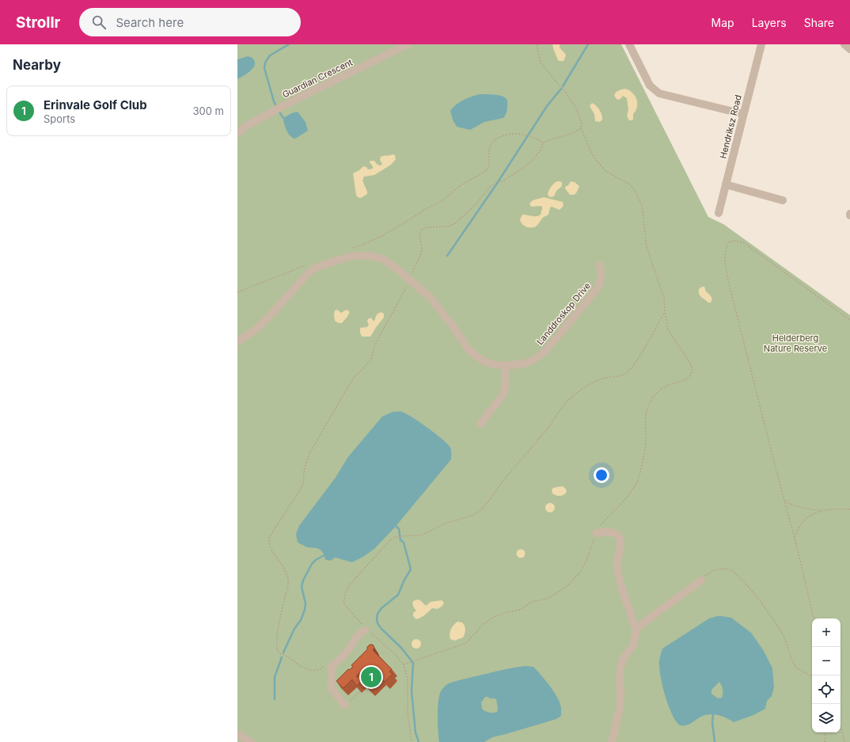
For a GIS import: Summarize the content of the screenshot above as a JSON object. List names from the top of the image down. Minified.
{"streets":{"street":["Guardian Crescent","Hendriksz Road","Landdroskop Drive"]},"parks":["Helderberg Nature Reserve"],"page":{"header":"Strollr","search":"Search here","nav":["Map","Layers","Share"],"heading":"Nearby","list":[{"mark":"1","name":"Erinvale Golf Club","note":"Sports","value":"300 m"}],"map_buttons":["+","−"],"pins":"1"}}
